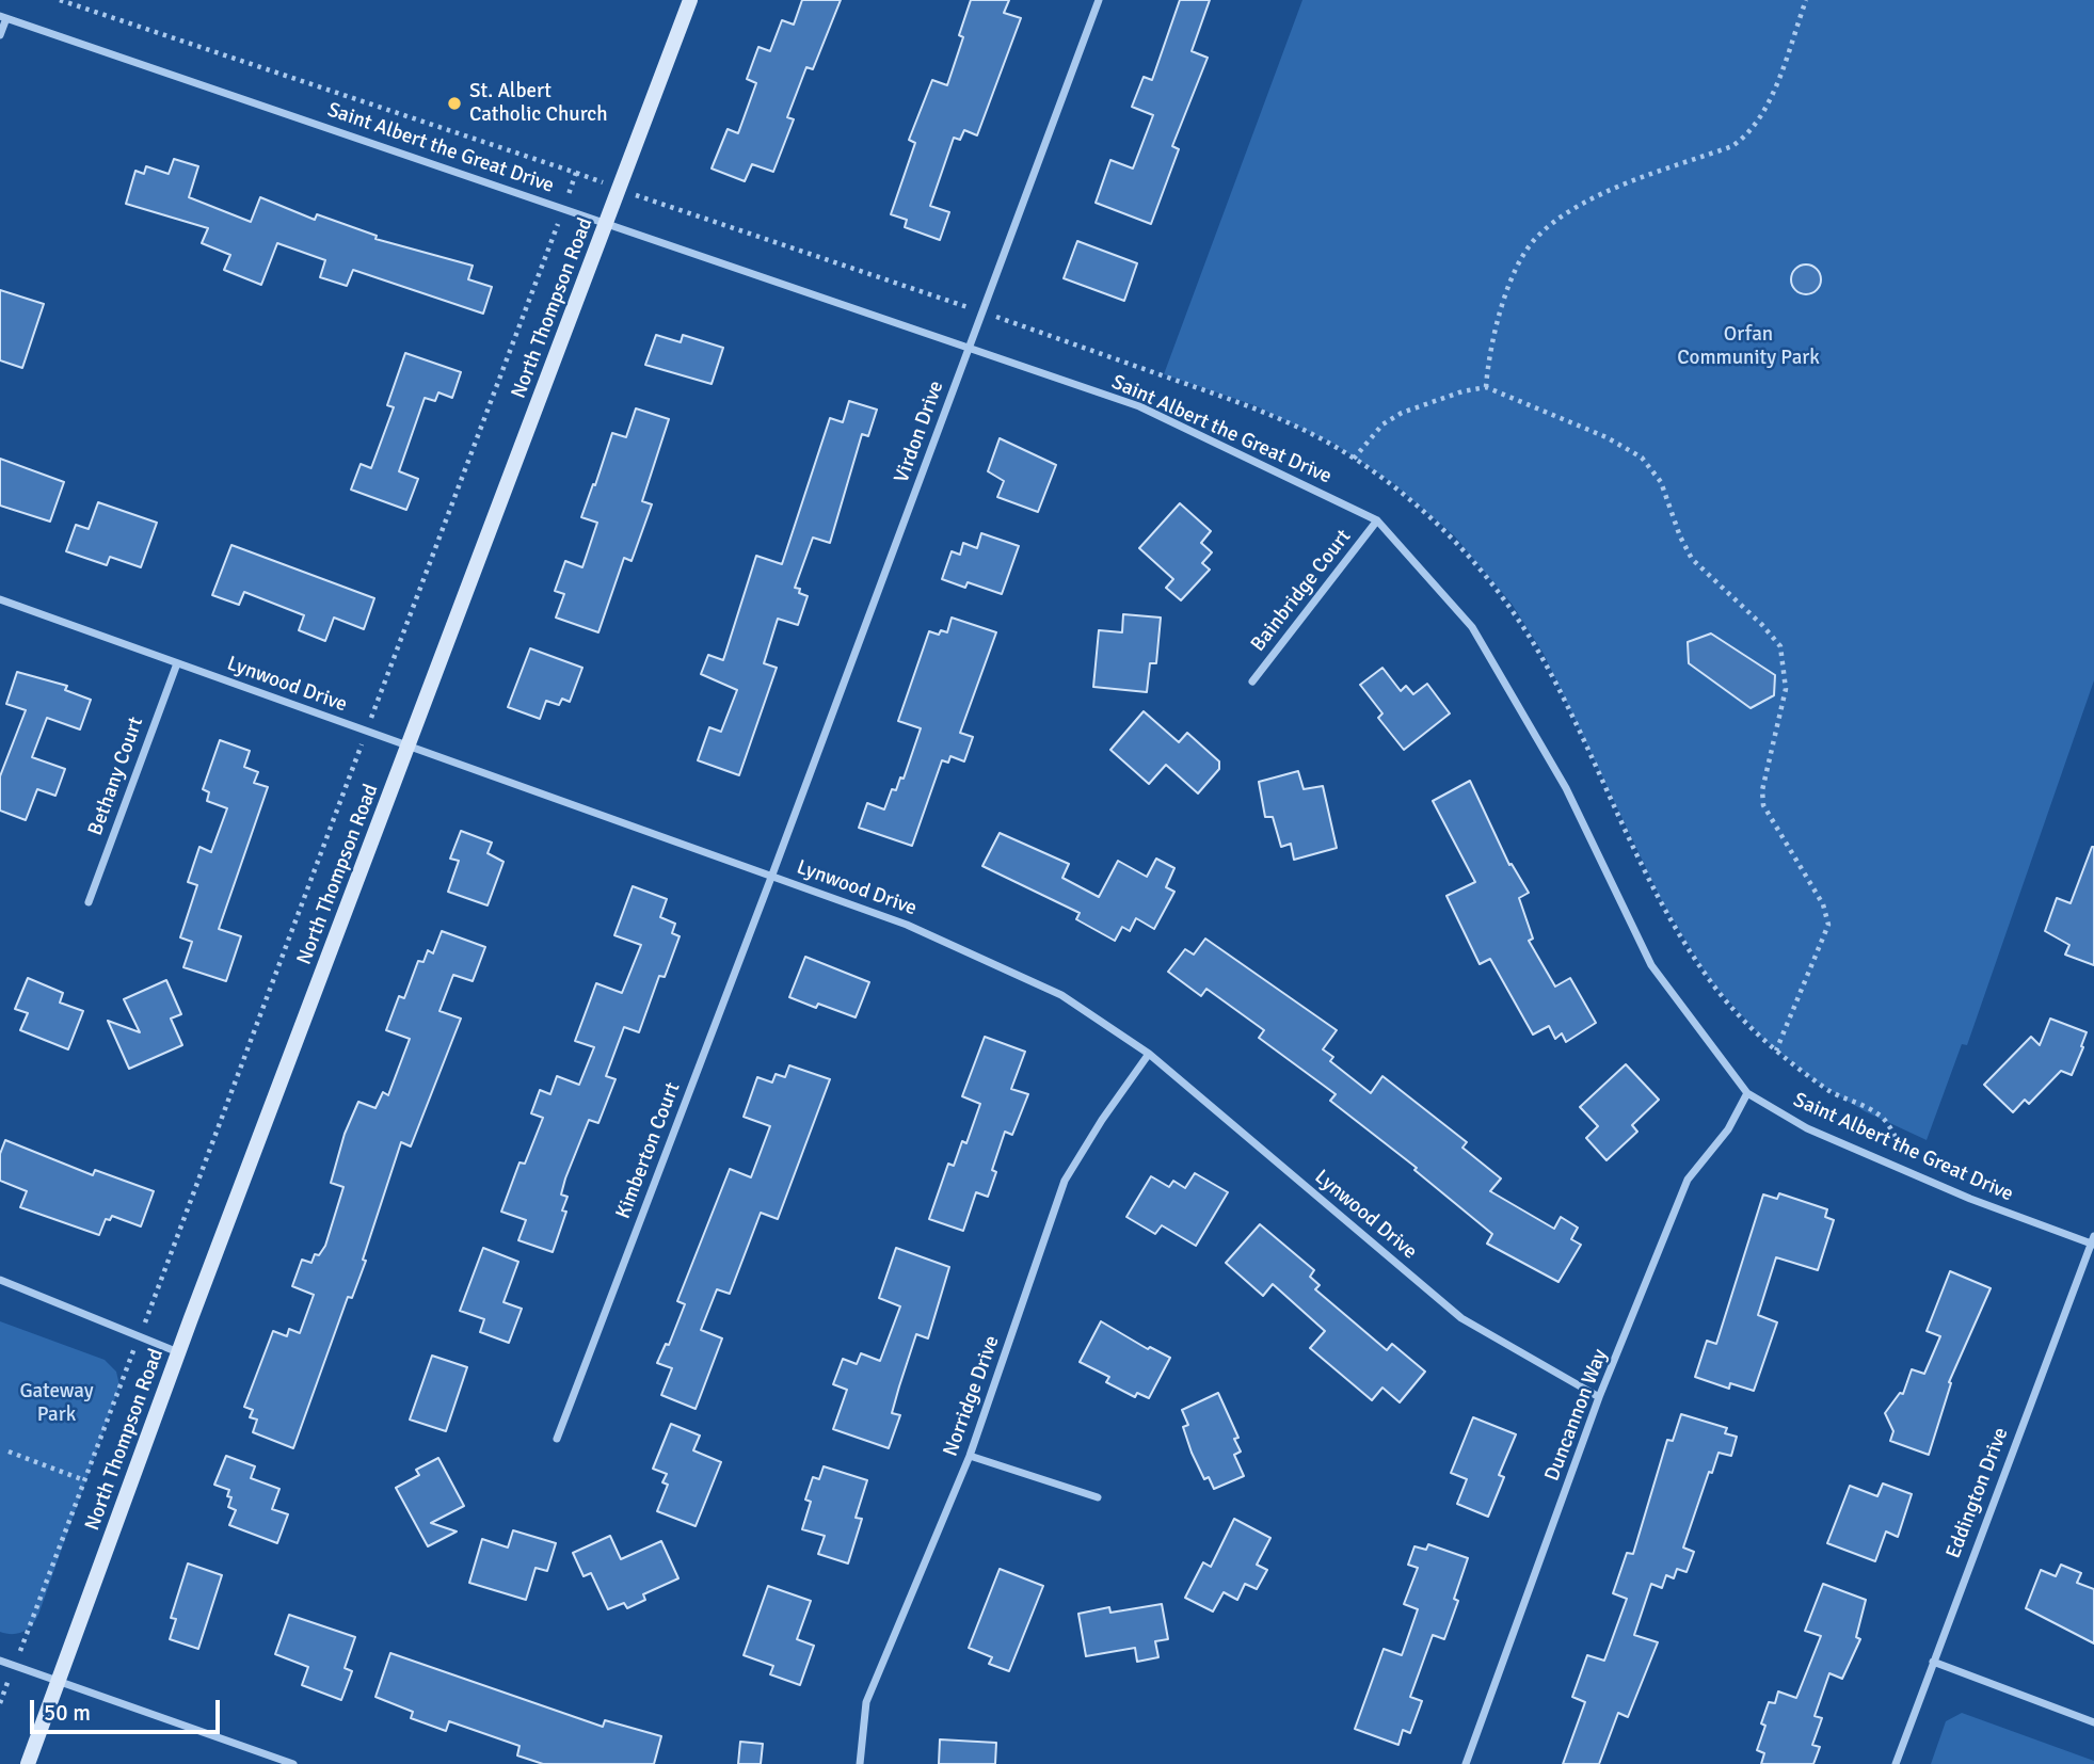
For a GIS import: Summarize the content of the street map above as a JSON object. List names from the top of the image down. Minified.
{"streets":{"street":["Saint Albert the Great Drive","North Thompson Road","Virdon Drive","Bainbridge Court","Lynwood Drive","Bethany Court","Kimberton Court","Norridge Drive","Duncannon Way","Eddington Drive"]},"crossings":[["Saint Albert the Great Drive","North Thompson Road"],["Saint Albert the Great Drive","Virdon Drive"],["Saint Albert the Great Drive","Bainbridge Court"],["Saint Albert the Great Drive","Duncannon Way"],["Saint Albert the Great Drive","Eddington Drive"],["North Thompson Road","Lynwood Drive"],["Virdon Drive","Lynwood Drive"],["Virdon Drive","Kimberton Court"],["Lynwood Drive","Bethany Court"],["Lynwood Drive","Kimberton Court"],["Lynwood Drive","Norridge Drive"],["Lynwood Drive","Duncannon Way"]],"parks":["Orfan Community Park","Gateway Park"],"places":["St. Albert Catholic Church"],"scale_bar":"50 m"}
